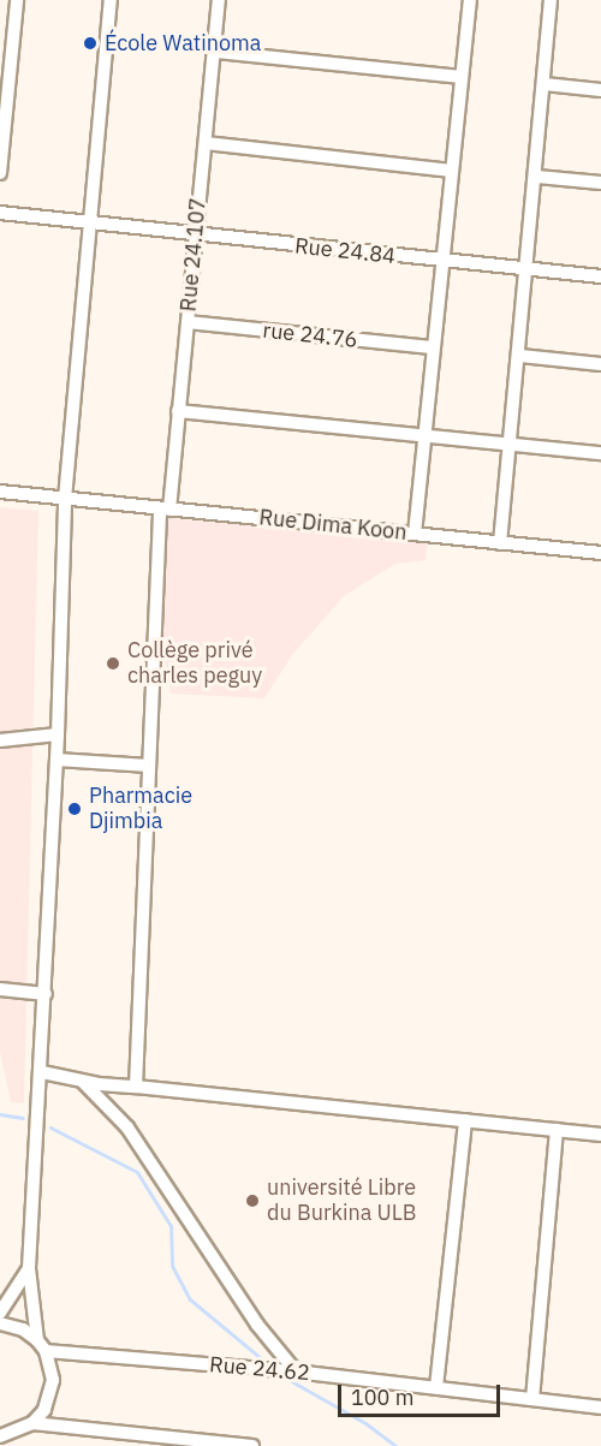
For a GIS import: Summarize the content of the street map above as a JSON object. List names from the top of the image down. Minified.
{"streets":{"street":["Rue 24.84","Rue 24.107","rue 24.76","Rue Dima Koon","Rue 24.62"]},"crossings":[["Rue 24.84","Rue 24.107"],["Rue 24.107","rue 24.76"],["Rue 24.107","Rue Dima Koon"]],"places":["École Watinoma","Collège privé charles peguy","Pharmacie Djimbia","université Libre du Burkina ULB"],"scale_bar":"100 m"}
